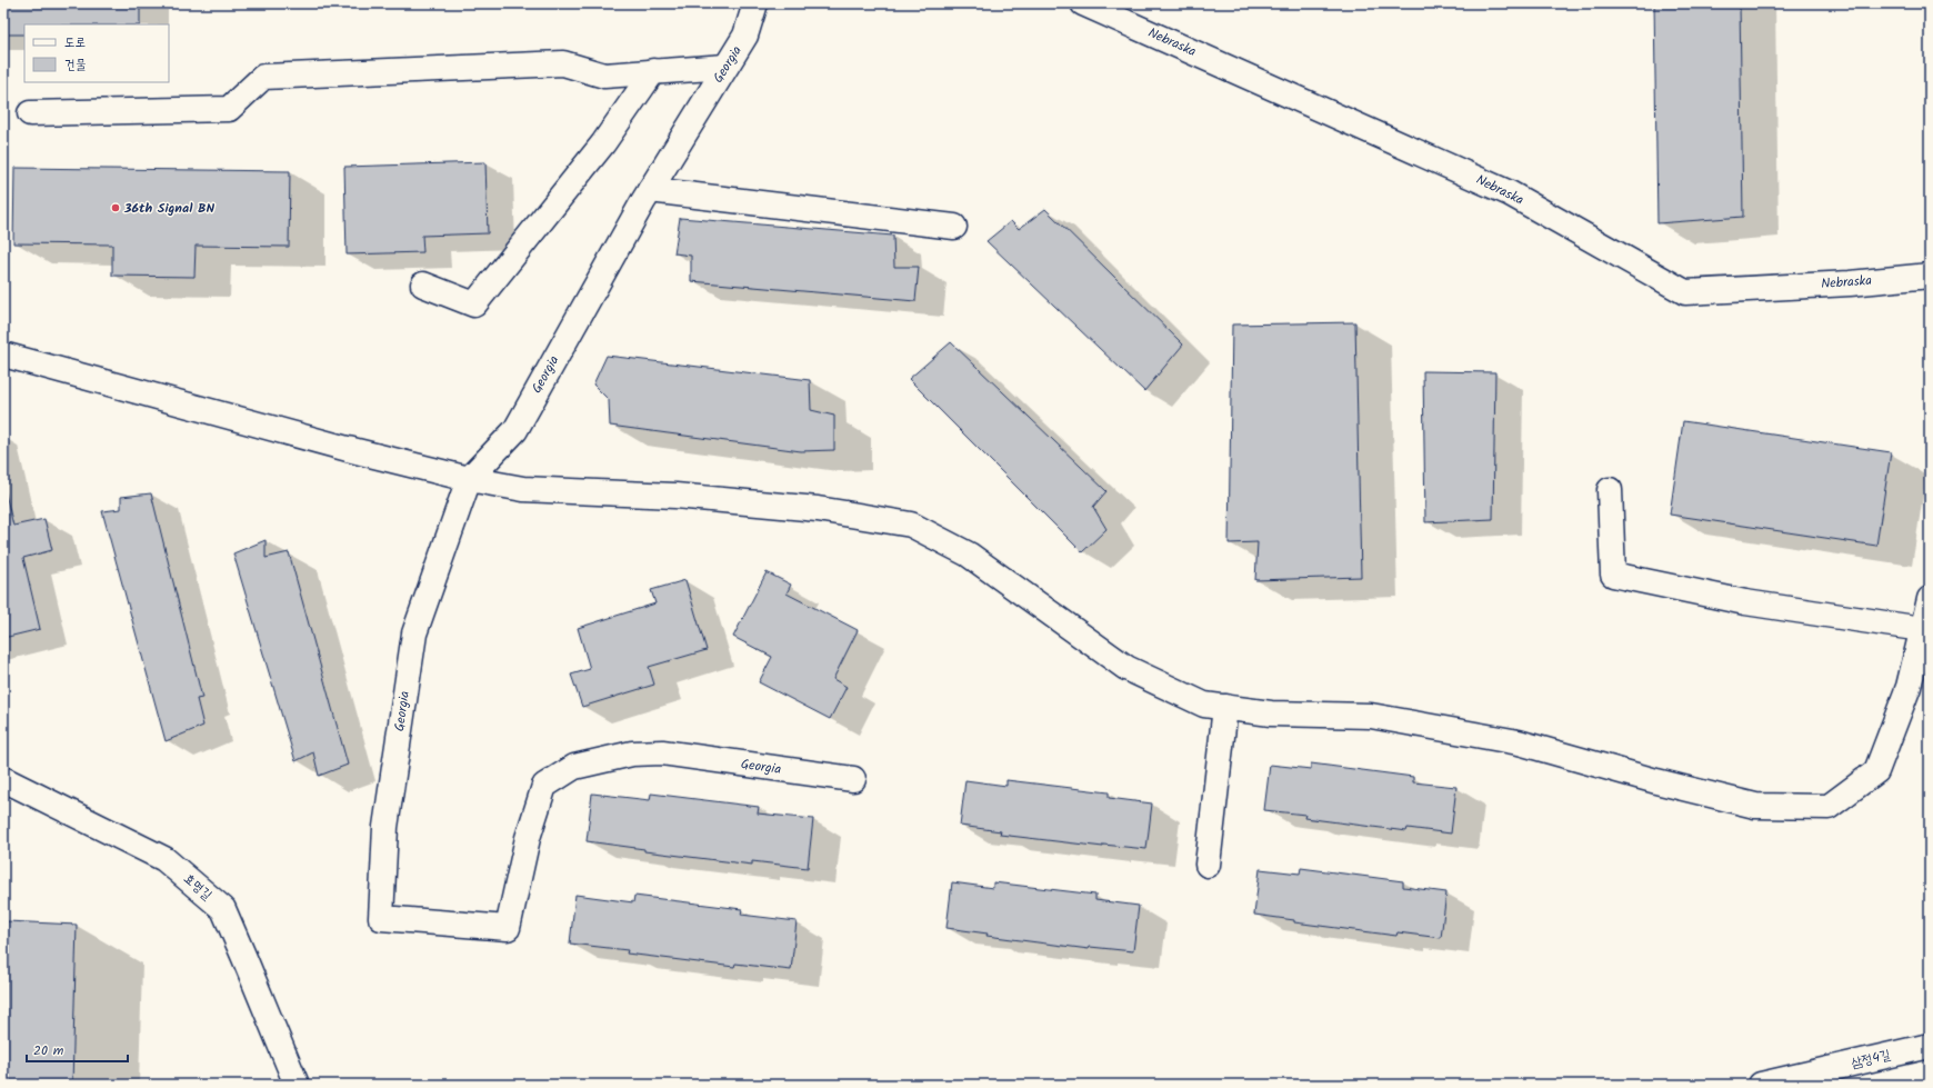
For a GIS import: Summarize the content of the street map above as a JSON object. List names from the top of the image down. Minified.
{"streets":{"street":["Nebraska","Georgia","효명길","삼정4길"]},"places":["36th Signal BN"],"legend":["도로","건물"],"scale_bar":"20 m"}
